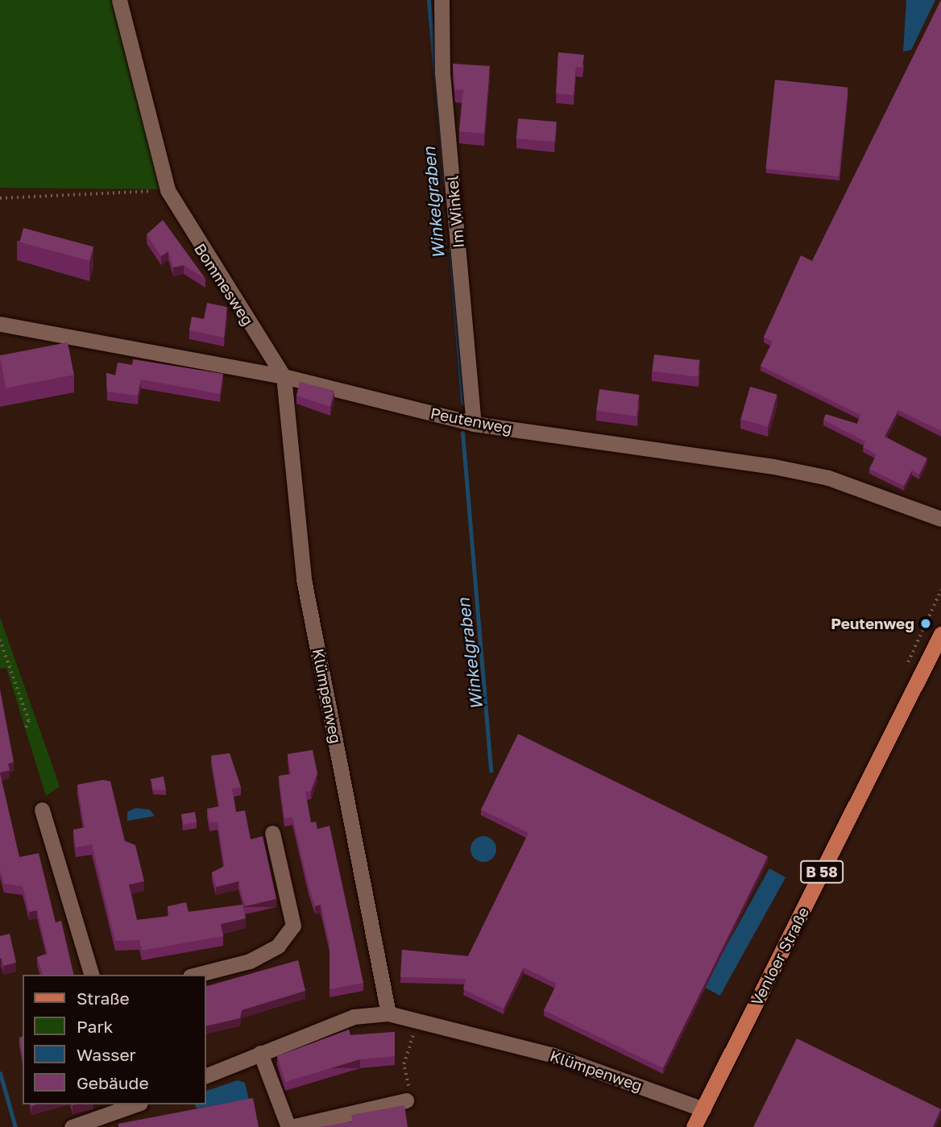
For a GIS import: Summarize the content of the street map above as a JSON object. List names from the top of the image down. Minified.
{"streets":{"main road":["B 58","Venloer Straße"],"street":["Im Winkel","Bommesweg","Peutenweg","Klümpenweg"]},"crossings":[["Im Winkel","Peutenweg"],["Bommesweg","Peutenweg"],["Bommesweg","Klümpenweg"],["Peutenweg","Klümpenweg"],["Klümpenweg","Venloer Straße"]],"water":["Winkelgraben"],"places":["Peutenweg"],"legend":["Straße","Park","Wasser","Gebäude"]}
